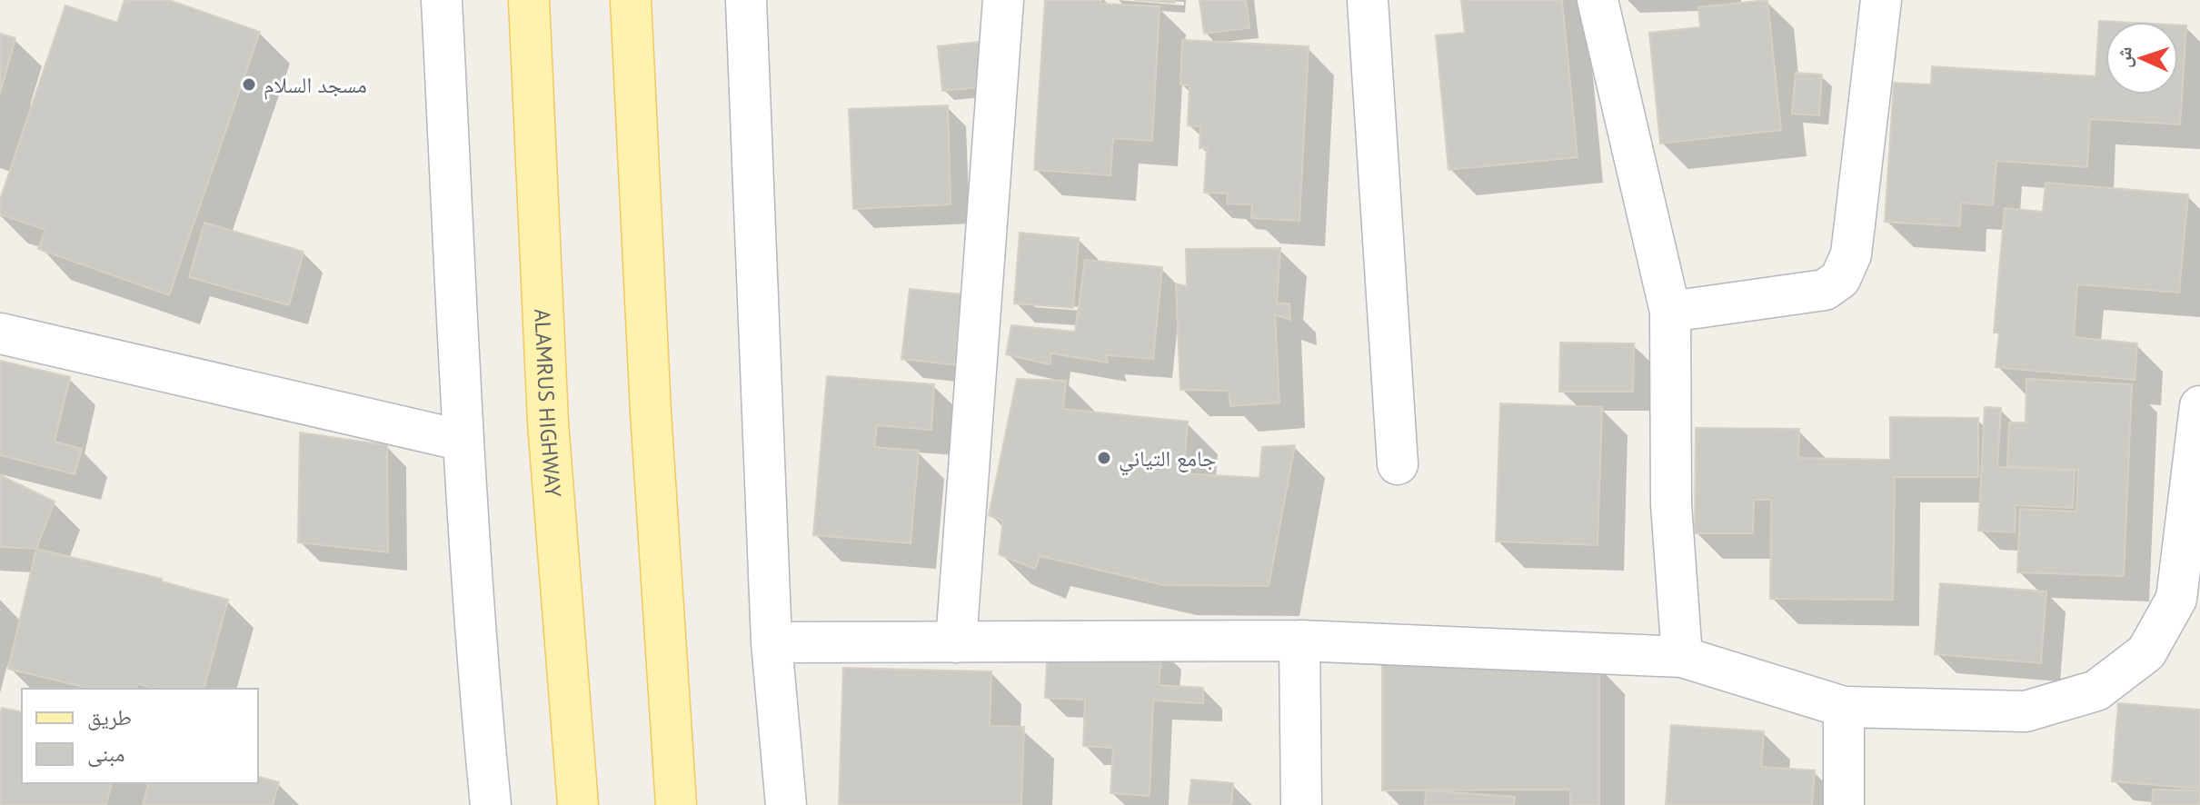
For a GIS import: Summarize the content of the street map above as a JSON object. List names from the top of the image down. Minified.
{"streets":{"main road":["ALAMRUS HIGHWAY"]},"places":["مسجد السلام","جامع التياني"],"legend":["طريق","مبنى"],"north":"left"}
